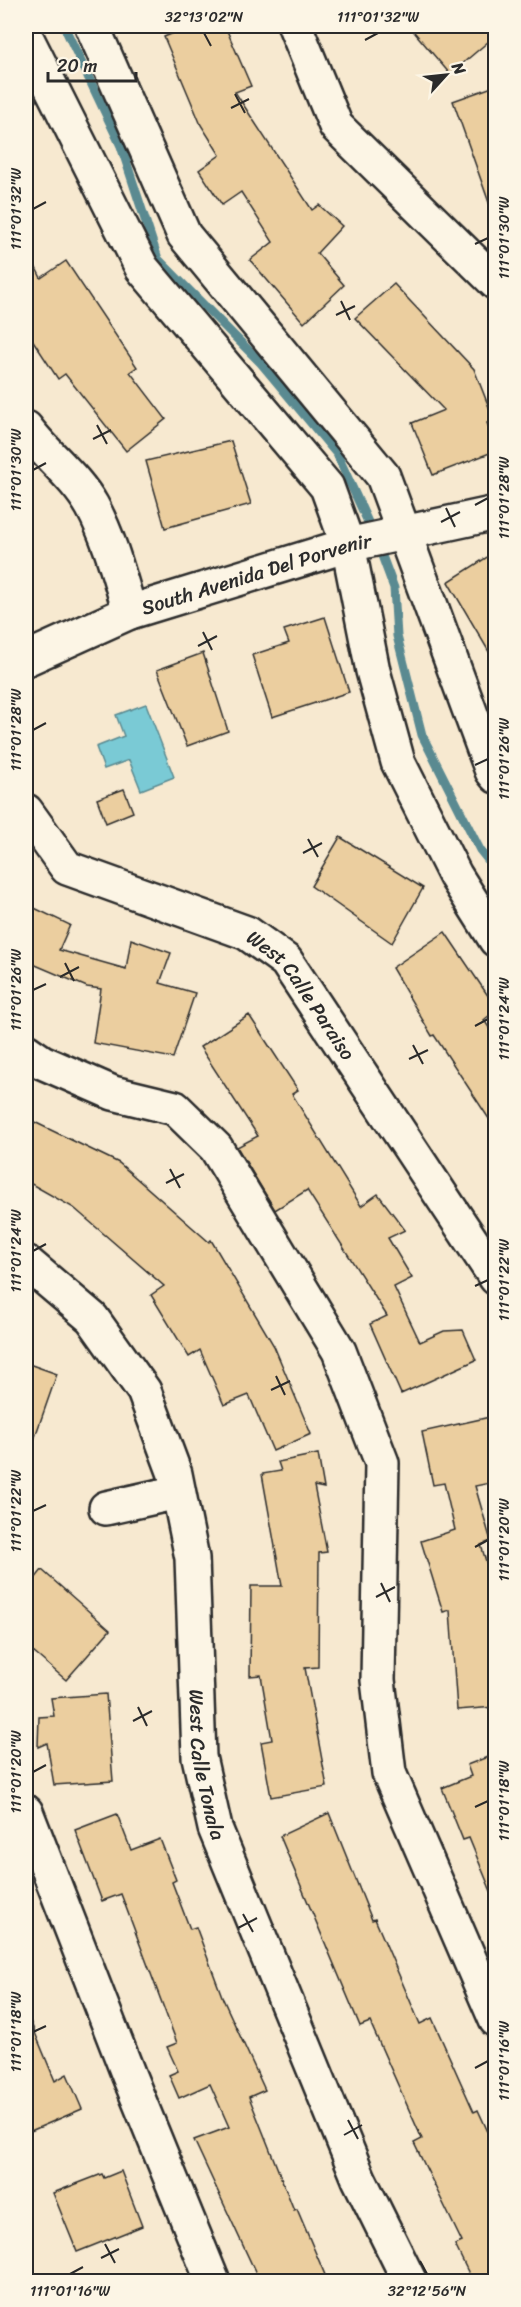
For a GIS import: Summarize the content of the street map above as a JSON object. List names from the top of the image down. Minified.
{"streets":{"street":["South Avenida Del Porvenir","West Calle Paraiso","West Calle Tonala"]},"scale_bar":"20 m","north":"top right","coordinates":["32°13'02\"N","111°01'32\"W","111°01'30\"W","111°01'28\"W","111°01'26\"W","111°01'24\"W","111°01'22\"W","111°01'20\"W","111°01'18\"W","111°01'16\"W","32°12'56\"N"]}
